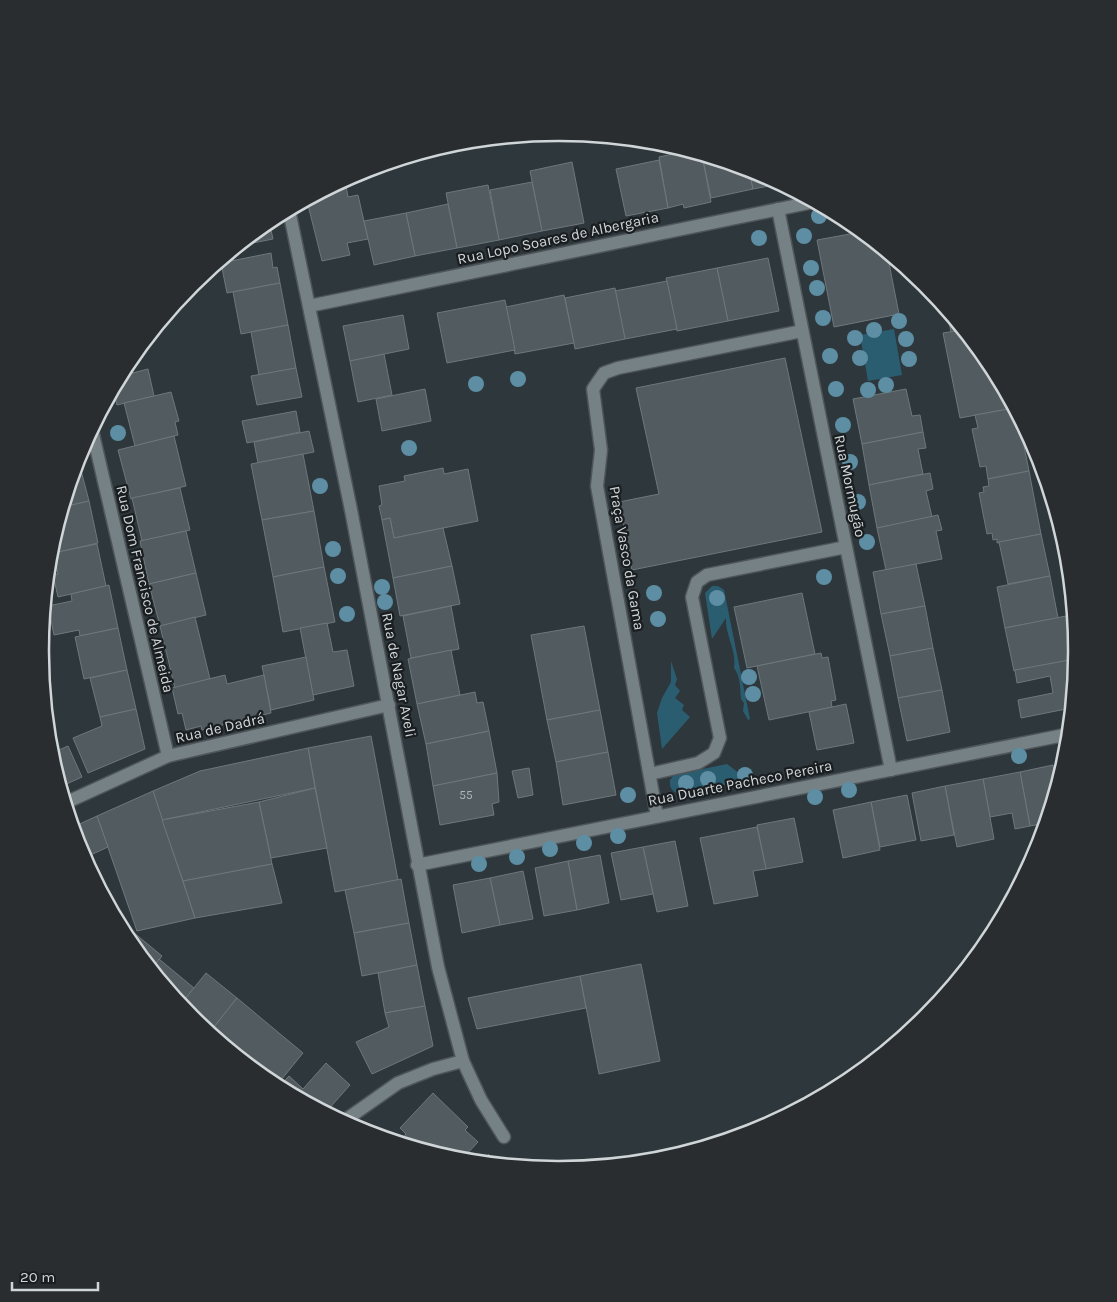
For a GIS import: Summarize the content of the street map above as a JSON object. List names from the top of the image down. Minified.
{"streets":{"street":["Rua Lopo Soares de Albergaria","Rua Mormugão","Praça Vasco da Gama","Rua Dom Francisco de Almeida","Rua de Nagar Aveli","Rua de Dadrá","Rua Duarte Pacheco Pereira"]},"crossings":[["Rua Lopo Soares de Albergaria","Rua Mormugão"],["Rua Lopo Soares de Albergaria","Rua de Nagar Aveli"],["Rua Mormugão","Praça Vasco da Gama"],["Rua Mormugão","Rua Duarte Pacheco Pereira"],["Praça Vasco da Gama","Rua Duarte Pacheco Pereira"],["Rua Dom Francisco de Almeida","Rua de Dadrá"],["Rua de Nagar Aveli","Rua de Dadrá"],["Rua de Nagar Aveli","Rua Duarte Pacheco Pereira"]],"house_numbers":["55"],"scale_bar":"20 m"}
